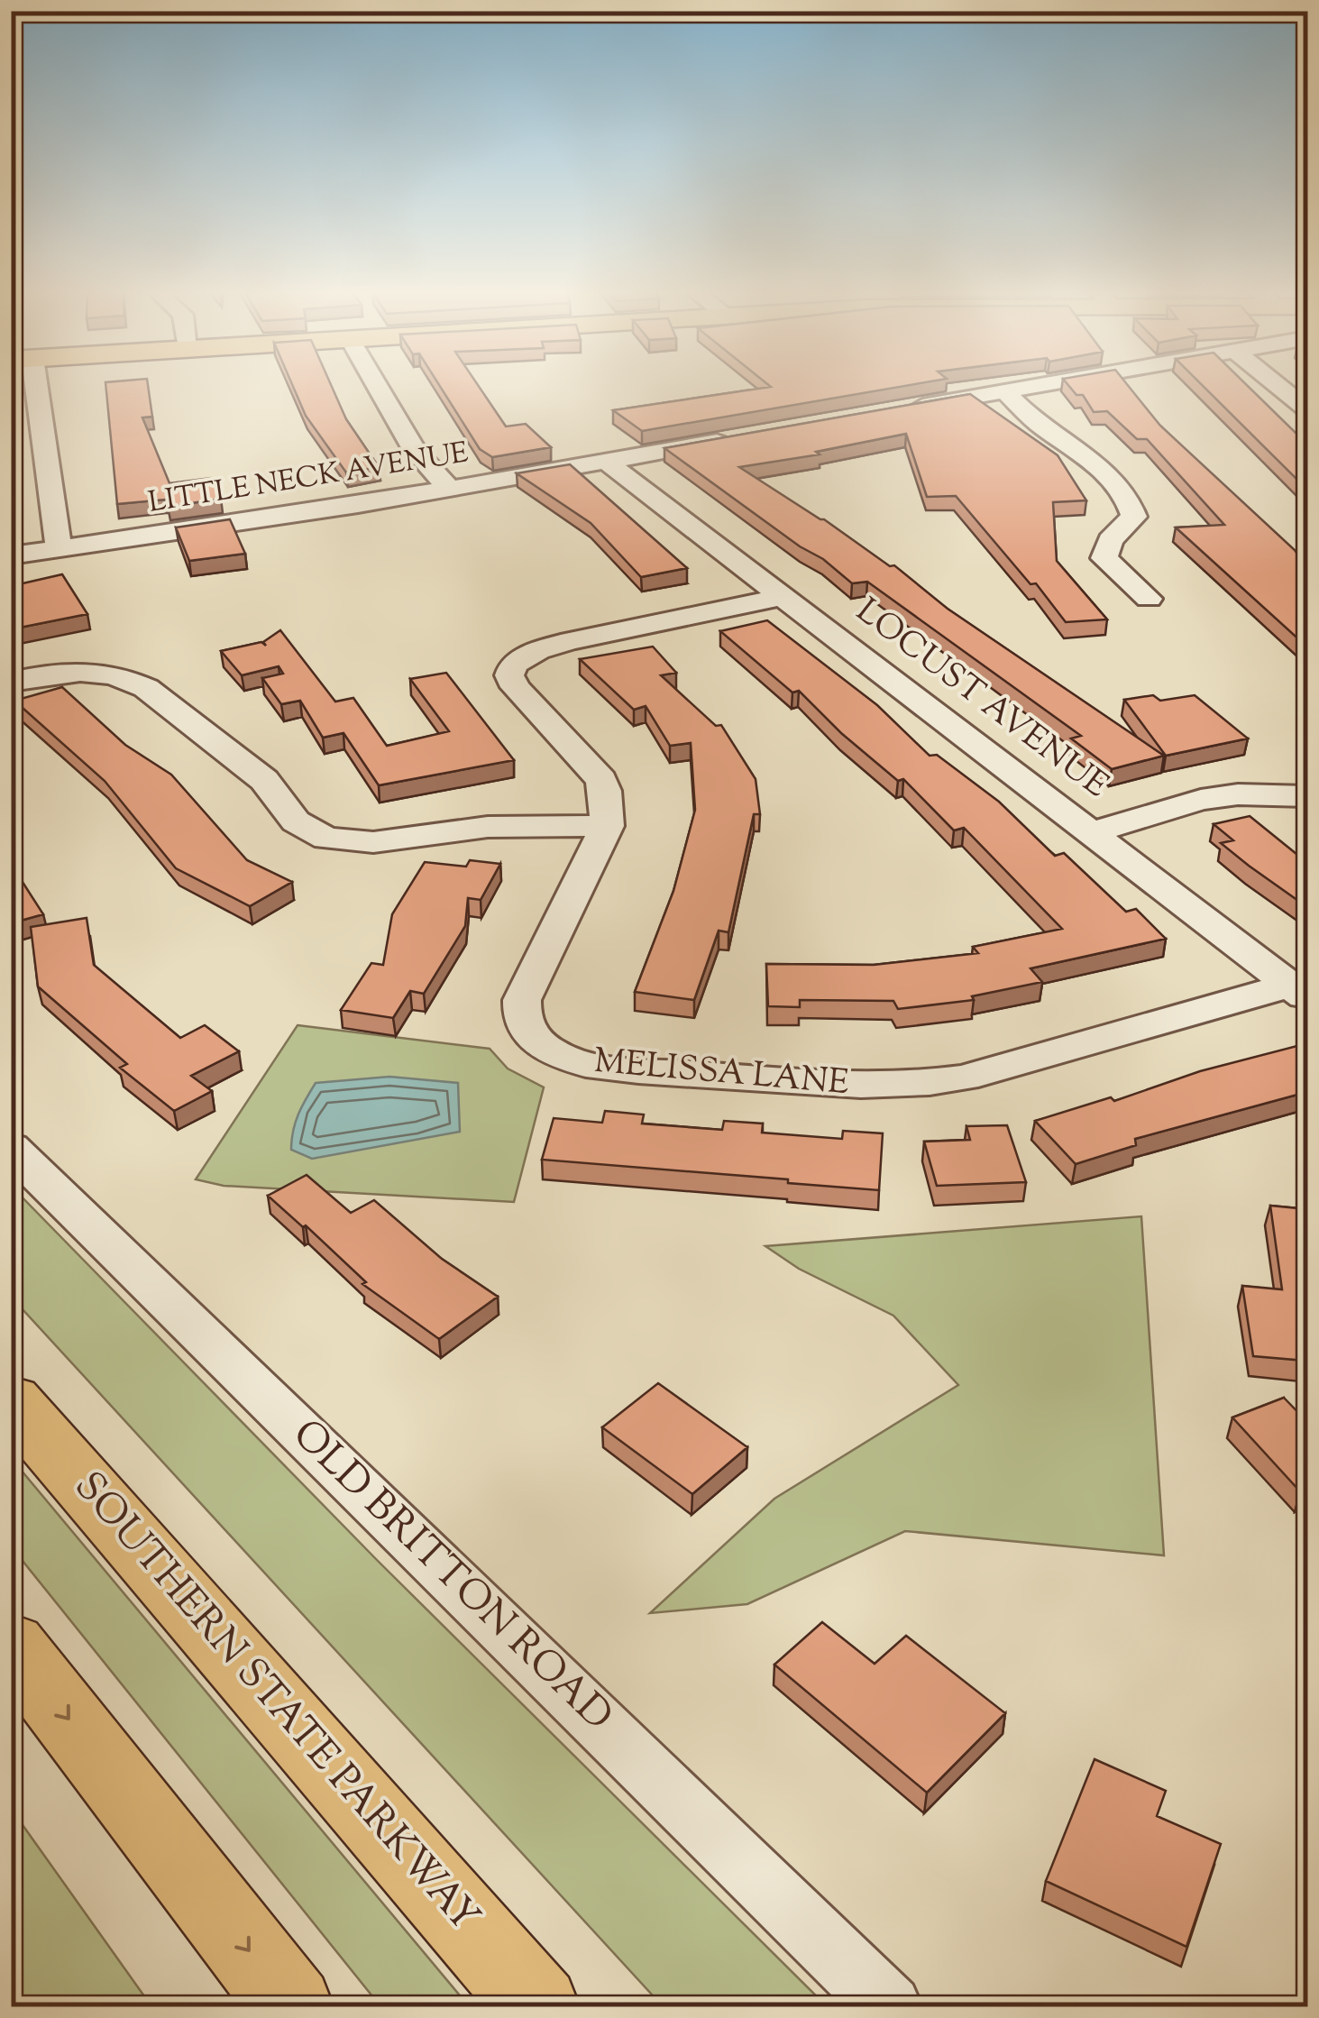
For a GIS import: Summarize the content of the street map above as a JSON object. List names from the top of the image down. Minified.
{"streets":{"main road":["SOUTHERN STATE PARKWAY"],"street":["LITTLE NECK AVENUE","LOCUST AVENUE","MELISSA LANE","OLD BRITTON ROAD"]},"crossings":[["LITTLE NECK AVENUE","LOCUST AVENUE"],["LOCUST AVENUE","MELISSA LANE"]]}
